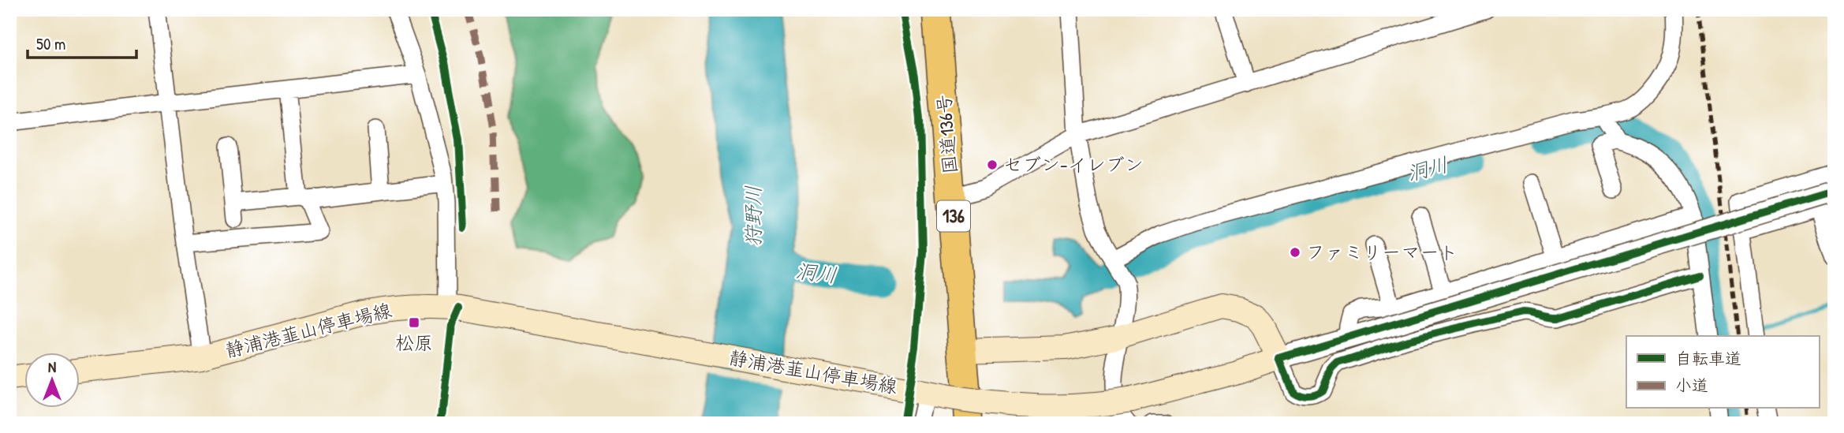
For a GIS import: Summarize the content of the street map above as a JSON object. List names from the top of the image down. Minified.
{"streets":{"highway":["国道136号","136"],"main road":["静浦港韮山停車場線"]},"water":["洞川","狩野川"],"places":{"other":["セブン-イレブン","ファミリーマート"],"transit":["松原"]},"legend":["自転車道","小道"],"scale_bar":"50 m","north":"top"}
